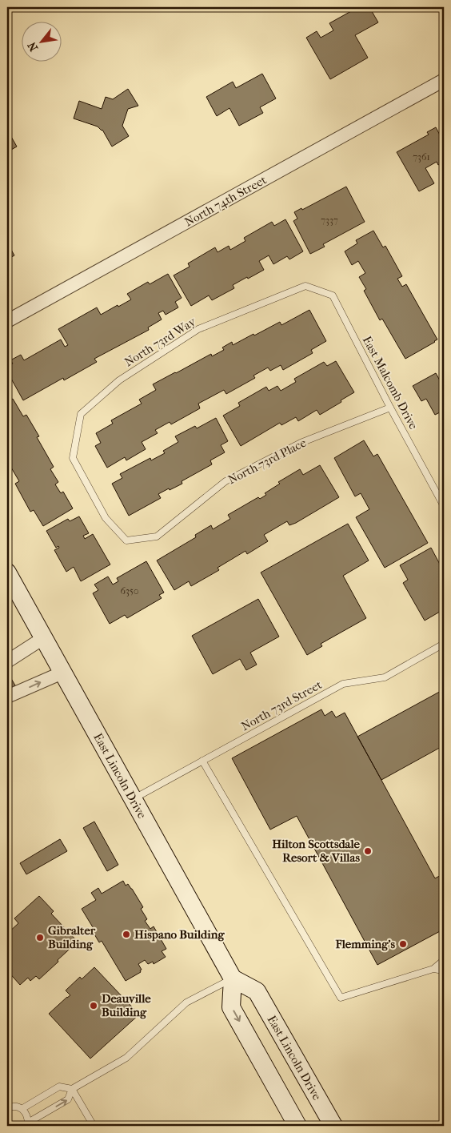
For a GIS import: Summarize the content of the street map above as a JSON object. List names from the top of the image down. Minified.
{"streets":{"main road":["East Lincoln Drive"],"street":["North 74th Street"],"lane":["North 73rd Way","East Malcomb Drive","North 73rd Place","North 73rd Street"]},"crossings":[["North 73rd Way","East Malcomb Drive"],["North 73rd Way","North 73rd Place"],["East Malcomb Drive","North 73rd Place"],["North 73rd Street","East Lincoln Drive"]],"places":["Hilton Scottsdale Resort & Villas","Hispano Building","Gibralter Building","Flemming's","Deauville Building"],"house_numbers":["7361","7337","6350"],"north":"bottom left"}
